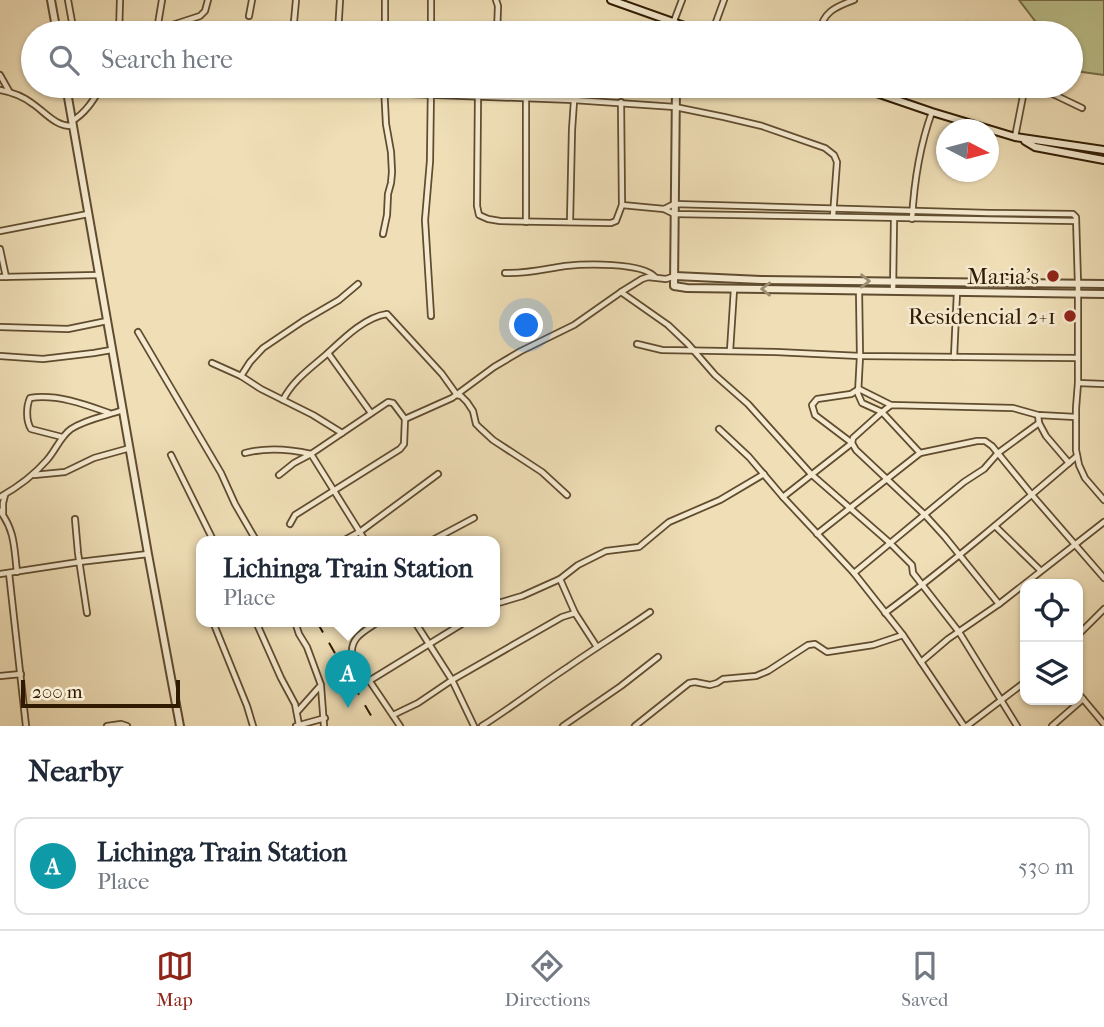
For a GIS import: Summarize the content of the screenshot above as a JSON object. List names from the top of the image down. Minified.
{"places":["Maria's","Residencial 2+1"],"scale_bar":"200 m","north":"right","page":{"search":"Search here","popup":["Lichinga Train Station","Place"],"pins":"A","scale":"200 m","heading":"Nearby","list":[{"mark":"A","name":"Lichinga Train Station","note":"Place","value":"530 m"}],"nav":["Map","Directions","Saved"]}}
